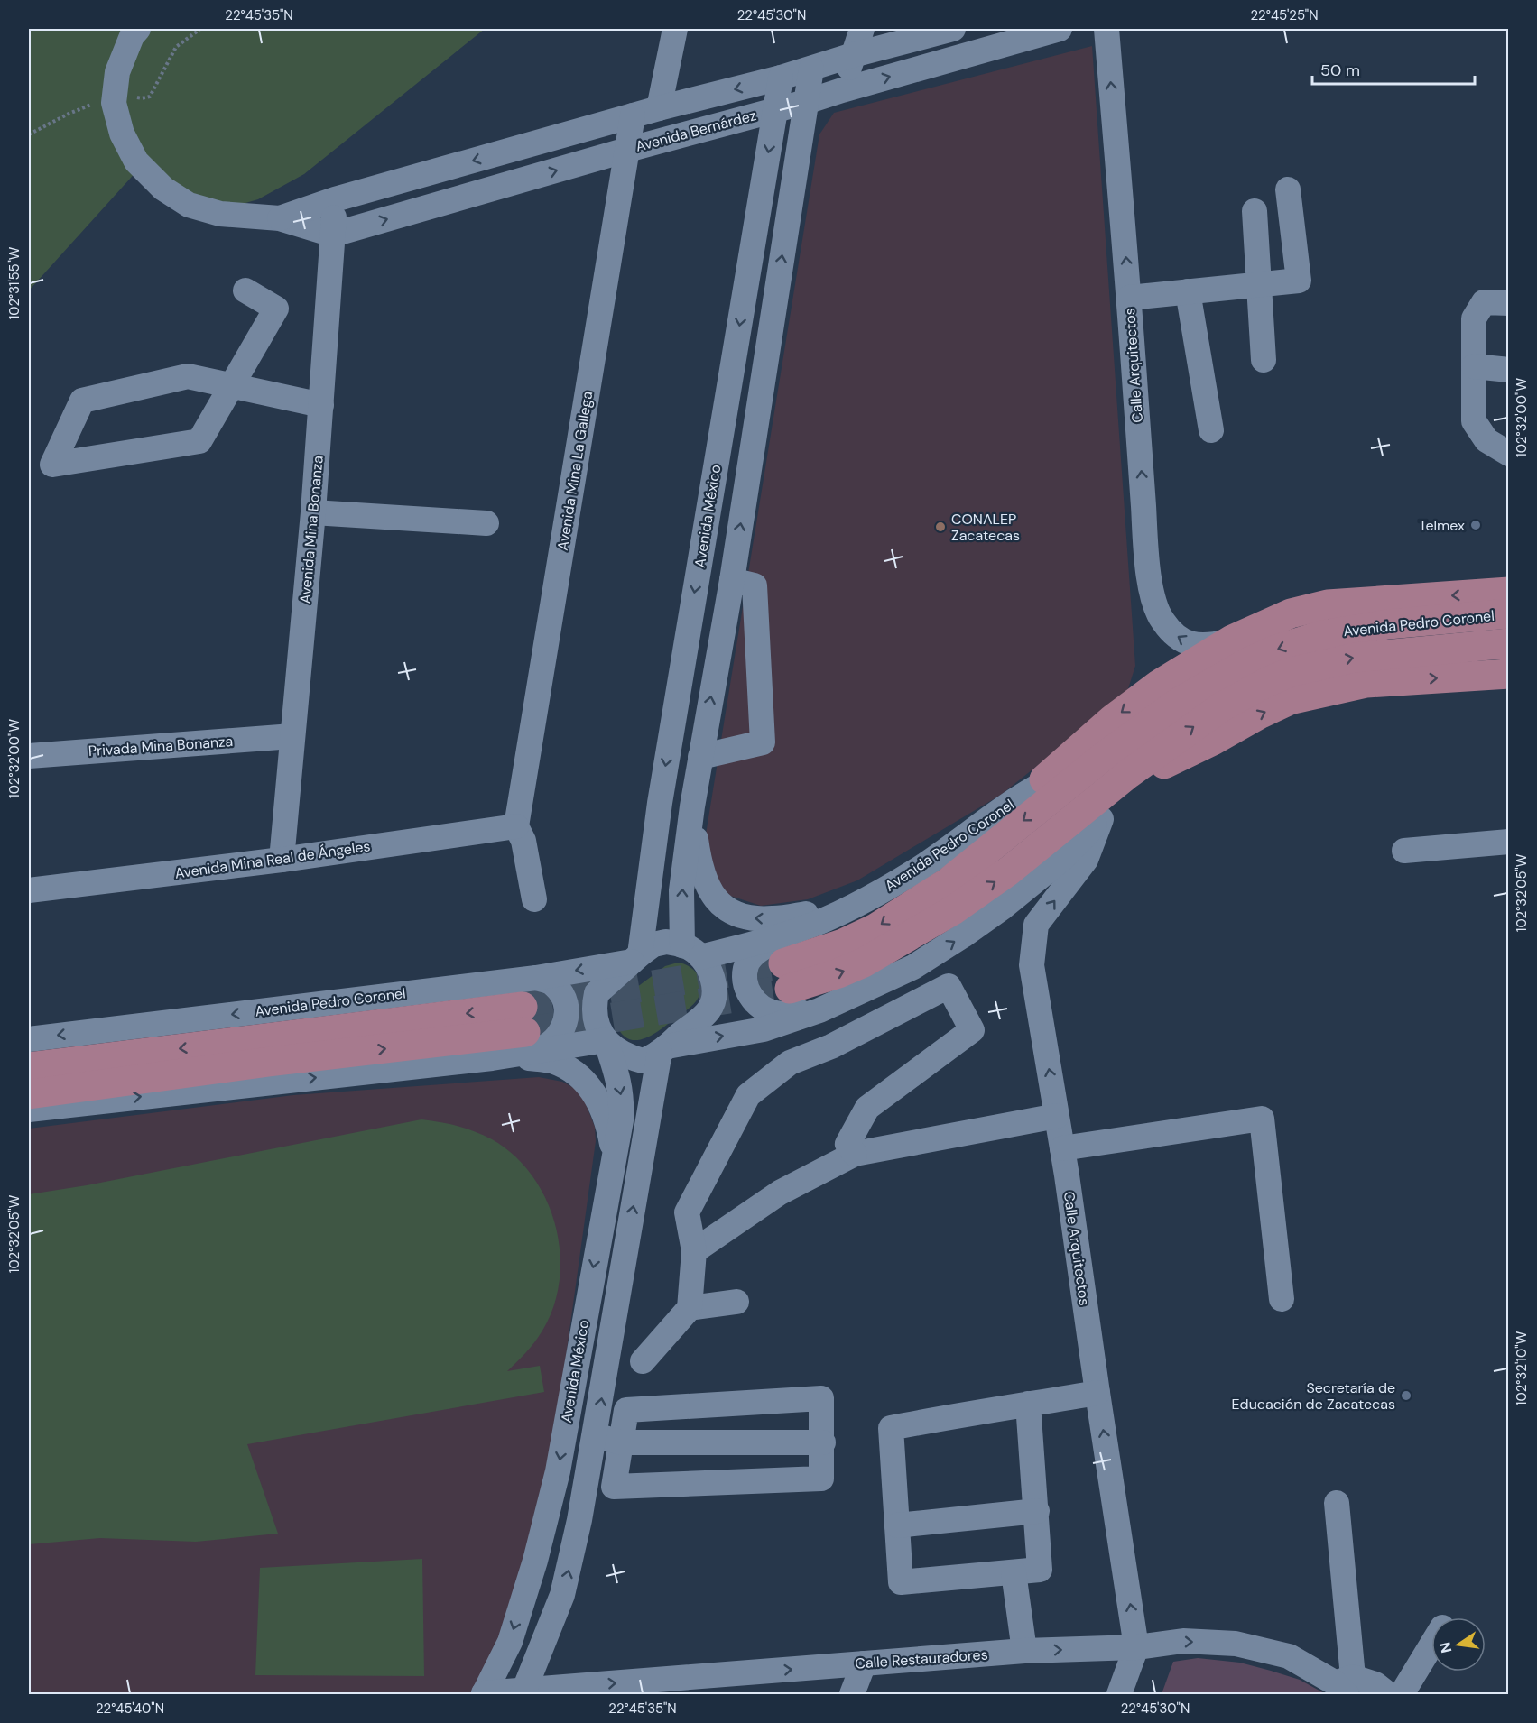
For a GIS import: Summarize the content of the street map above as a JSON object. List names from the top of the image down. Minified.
{"streets":{"main road":["Avenida Pedro Coronel"],"street":["Avenida Bernárdez","Calle Arquitectos","Avenida Mina La Gallega","Avenida México","Avenida Mina Bonanza","Privada Mina Bonanza","Avenida Mina Real de Ángeles","Calle Restauradores"]},"crossings":[["Avenida Bernárdez","Avenida Mina La Gallega"],["Avenida Bernárdez","Avenida México"],["Avenida Bernárdez","Avenida Mina Bonanza"],["Calle Arquitectos","Calle Restauradores"],["Avenida Mina La Gallega","Avenida Mina Real de Ángeles"],["Avenida México","Avenida Pedro Coronel"],["Avenida México","Calle Restauradores"],["Avenida Mina Bonanza","Privada Mina Bonanza"],["Avenida Mina Bonanza","Avenida Mina Real de Ángeles"]],"one_way":["Calle Restauradores"],"places":["Telmex","CONALEP Zacatecas","Secretaría de Educación de Zacatecas"],"scale_bar":"50 m","north":"left","coordinates":["22°45'35\"N","22°45'30\"N","22°45'25\"N","102°31'55\"W","102°32'00\"W","102°32'05\"W","102°32'10\"W","22°45'40\"N"]}
